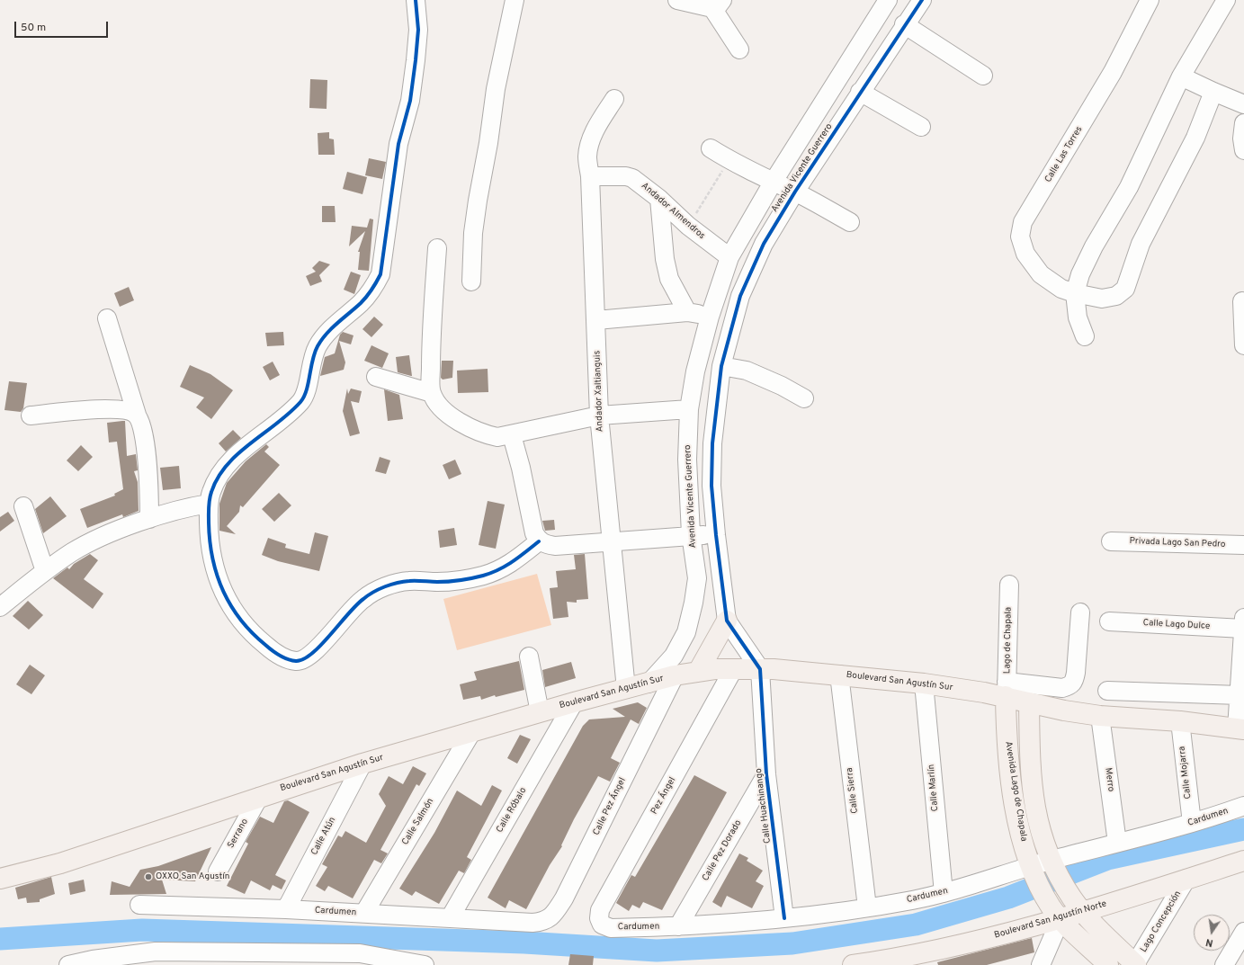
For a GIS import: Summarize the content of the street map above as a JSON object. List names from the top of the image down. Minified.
{"streets":{"main road":["Boulevard San Agustín Sur","Avenida Lago de Chapala","Boulevard San Agustín Norte"],"street":["Calle Las Torres","Avenida Vicente Guerrero","Andador Almendros","Andador Xaltianguis","Privada Lago San Pedro","Calle Lago Dulce","Lago de Chapala","Calle Mojarra","Merro","Calle Marlín","Calle Sierra","Pez Ángel","Calle Huachinango","Calle Pez Ángel","Calle Róbalo","Cardumen","Calle Salmón","Serrano","Calle Atún","Calle Pez Dorado","Lago Concepción"]},"crossings":[["Avenida Vicente Guerrero","Andador Almendros"],["Avenida Vicente Guerrero","Boulevard San Agustín Sur"],["Avenida Vicente Guerrero","Calle Huachinango"],["Andador Almendros","Andador Xaltianguis"],["Andador Xaltianguis","Boulevard San Agustín Sur"],["Lago de Chapala","Boulevard San Agustín Sur"],["Lago de Chapala","Avenida Lago de Chapala"],["Boulevard San Agustín Sur","Calle Mojarra"],["Boulevard San Agustín Sur","Merro"],["Boulevard San Agustín Sur","Calle Marlín"],["Boulevard San Agustín Sur","Calle Sierra"],["Boulevard San Agustín Sur","Avenida Lago de Chapala"],["Boulevard San Agustín Sur","Pez Ángel"],["Boulevard San Agustín Sur","Calle Huachinango"],["Boulevard San Agustín Sur","Calle Pez Ángel"],["Boulevard San Agustín Sur","Calle Róbalo"],["Boulevard San Agustín Sur","Calle Salmón"],["Boulevard San Agustín Sur","Serrano"],["Boulevard San Agustín Sur","Calle Atún"],["Calle Mojarra","Cardumen"],["Merro","Cardumen"],["Calle Marlín","Cardumen"],["Calle Sierra","Cardumen"],["Avenida Lago de Chapala","Cardumen"],["Avenida Lago de Chapala","Boulevard San Agustín Norte"],["Avenida Lago de Chapala","Lago Concepción"],["Pez Ángel","Cardumen"],["Calle Huachinango","Cardumen"],["Calle Huachinango","Calle Pez Dorado"],["Calle Pez Ángel","Cardumen"],["Calle Róbalo","Cardumen"],["Cardumen","Calle Salmón"],["Cardumen","Calle Atún"],["Cardumen","Calle Pez Dorado"],["Boulevard San Agustín Norte","Lago Concepción"]],"places":["OXXO San Agustín"],"scale_bar":"50 m","north":"bottom"}
